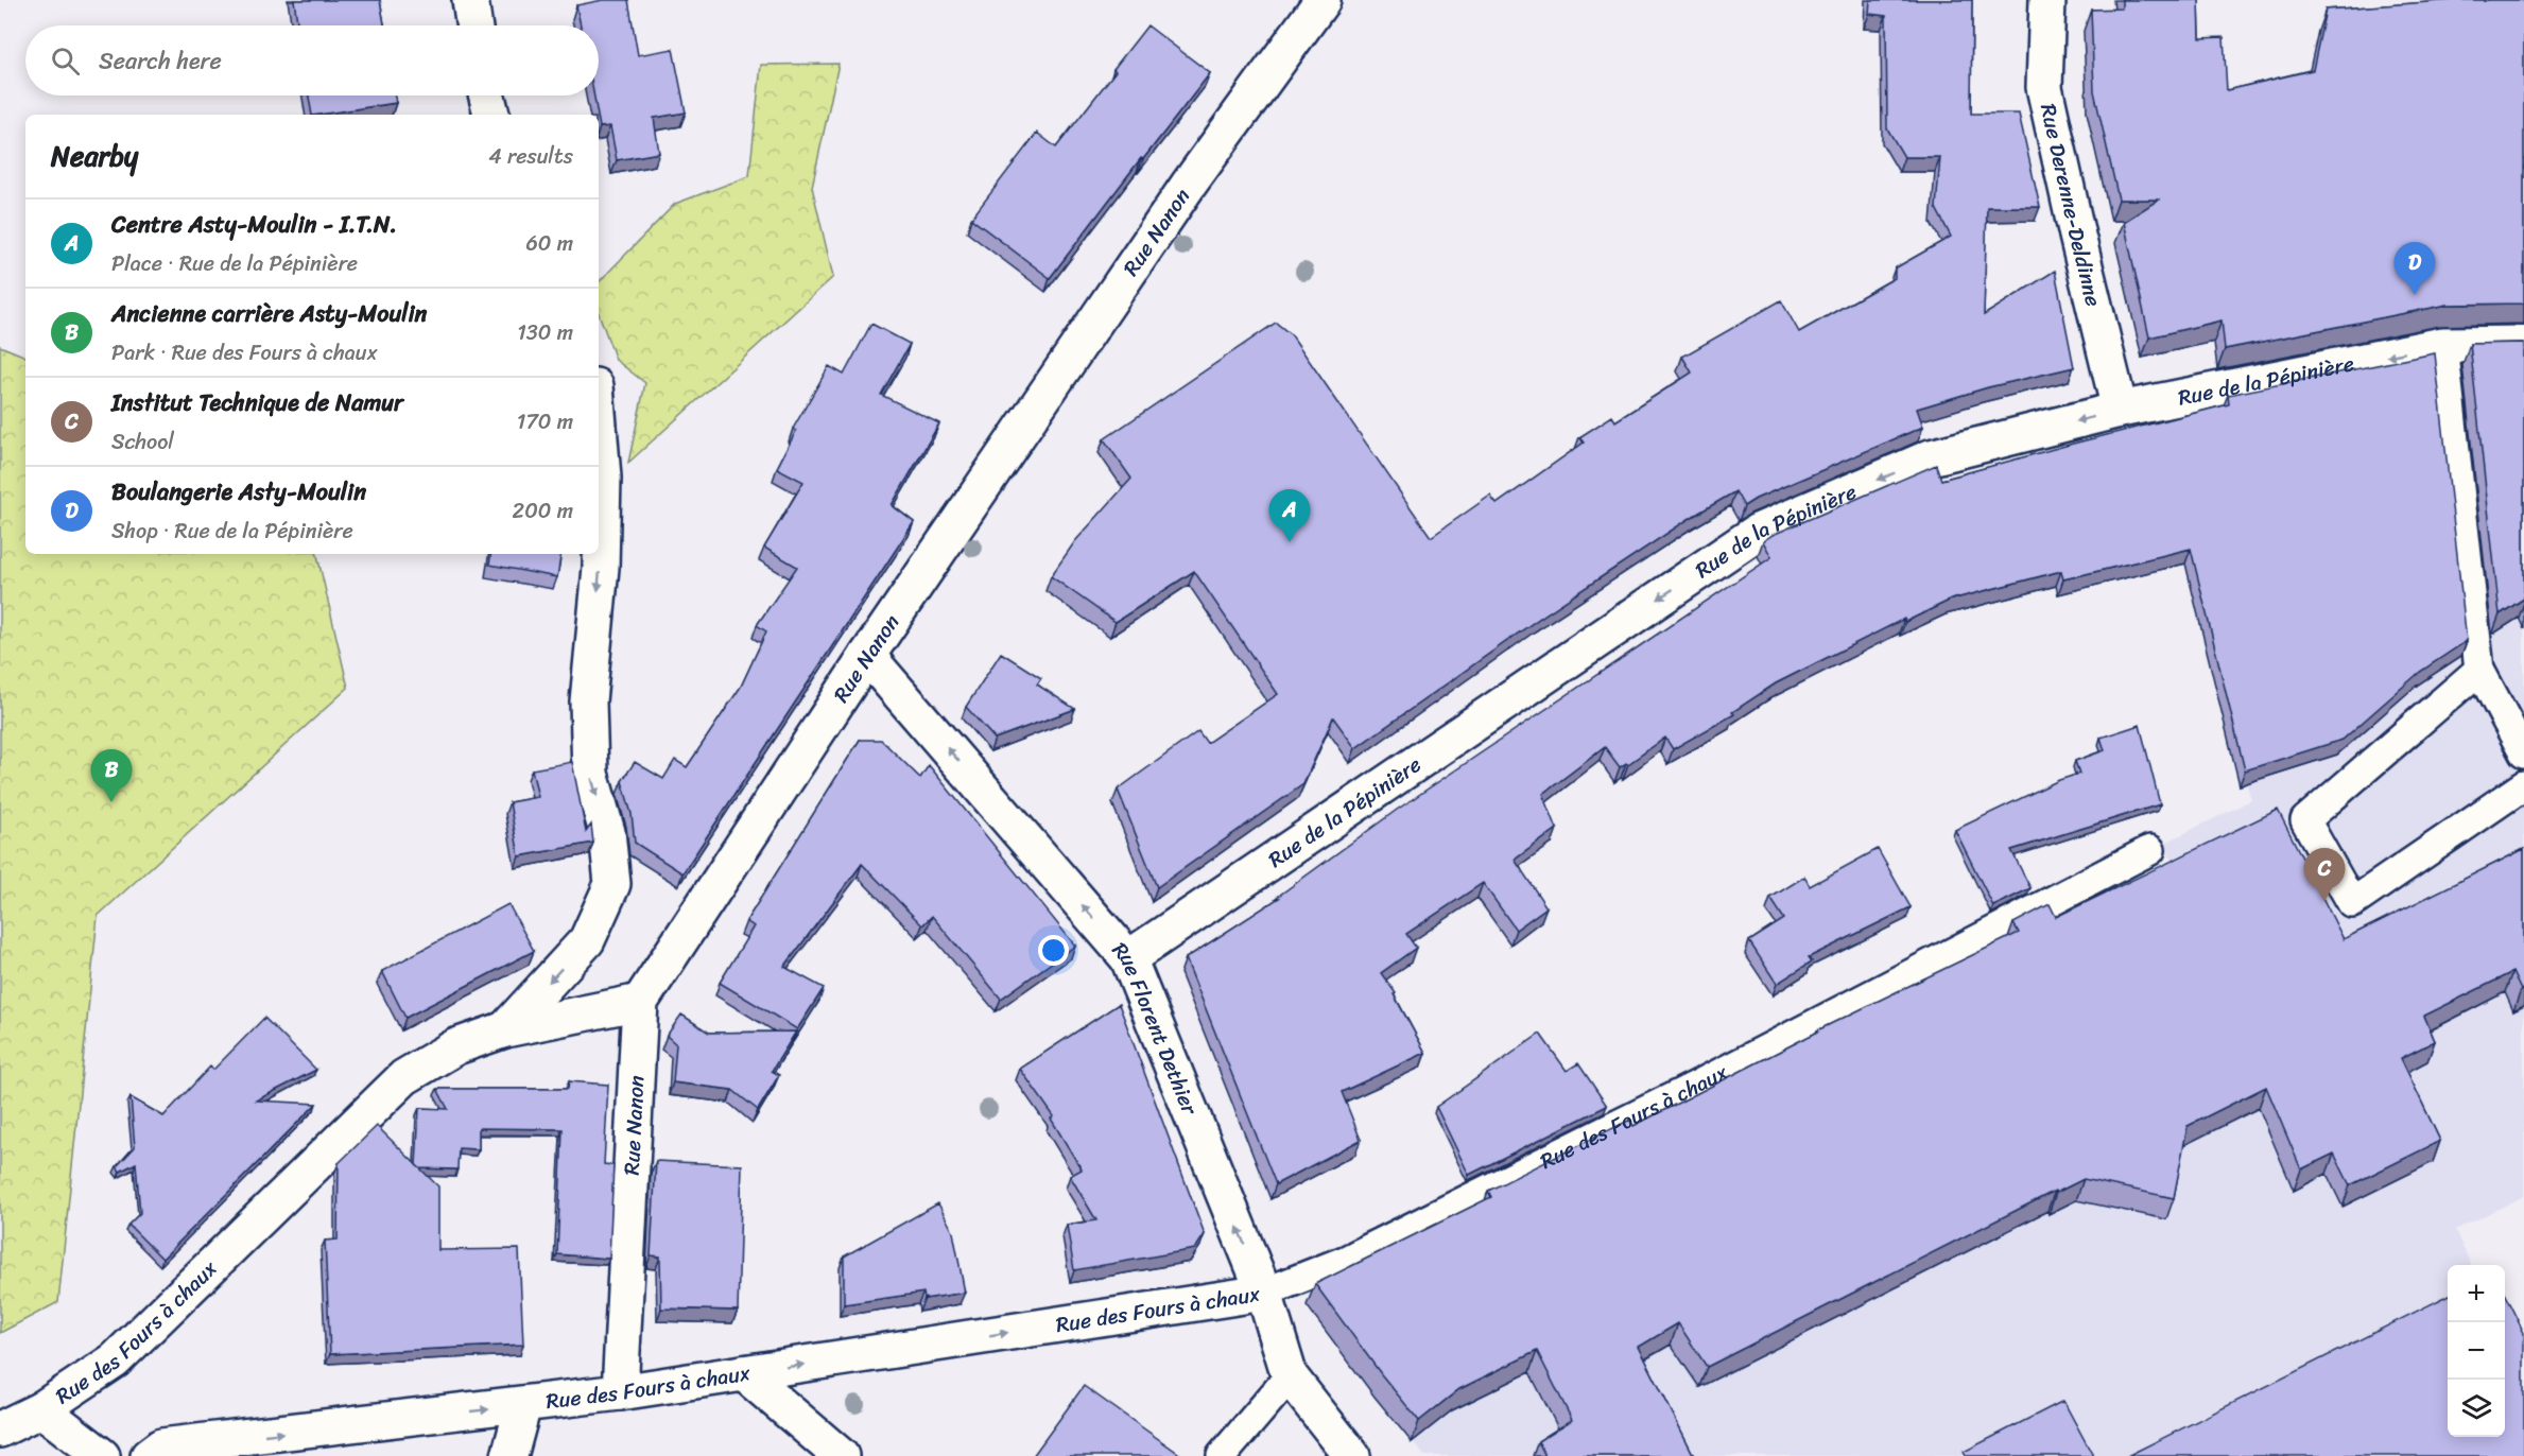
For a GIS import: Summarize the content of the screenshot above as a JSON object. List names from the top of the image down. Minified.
{"streets":{"street":["Rue Derenne-Deldinne","Rue Nanon","Rue de la Pépinière","Rue Florent Dethier","Rue des Fours à chaux"]},"crossings":[["Rue Derenne-Deldinne","Rue de la Pépinière"],["Rue Nanon","Rue Florent Dethier"],["Rue Nanon","Rue des Fours à chaux"],["Rue de la Pépinière","Rue Florent Dethier"],["Rue Florent Dethier","Rue des Fours à chaux"]],"one_way":["Rue de la Pépinière","Rue Florent Dethier"],"page":{"search":"Search here","heading":["Nearby","4 results"],"list":[{"mark":"A","name":"Centre Asty-Moulin - I.T.N.","note":"Place · Rue de la Pépinière","value":"60 m"},{"mark":"B","name":"Ancienne carrière Asty-Moulin","note":"Park · Rue des Fours à chaux","value":"130 m"},{"mark":"C","name":"Institut Technique de Namur","note":"School","value":"170 m"},{"mark":"D","name":"Boulangerie Asty-Moulin","note":"Shop · Rue de la Pépinière","value":"200 m"}],"pins":["D","A","B","C"],"map_buttons":["+","−"]}}
